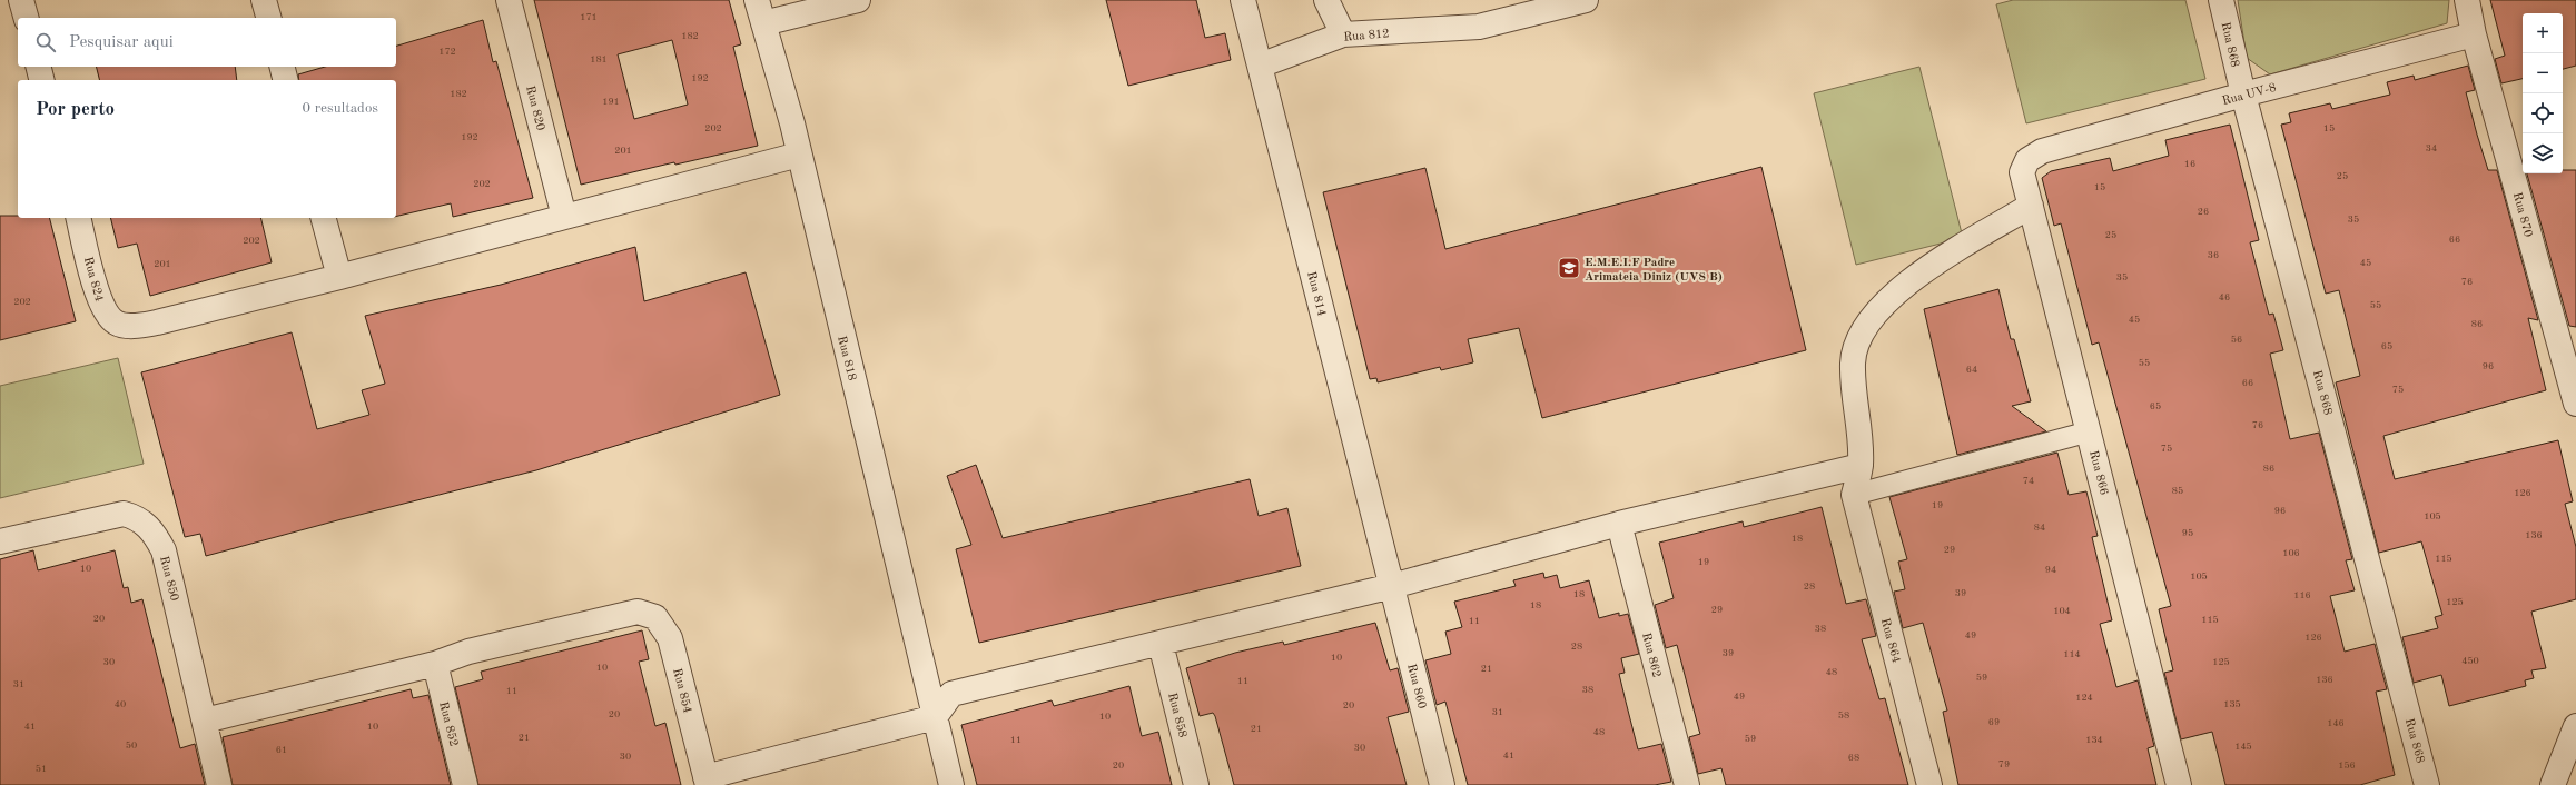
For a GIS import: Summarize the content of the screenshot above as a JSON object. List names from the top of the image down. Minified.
{"streets":{"street":["Rua 812","Rua 868","Rua UV-8","Rua 820","Rua 870","Rua 824","Rua 814","Rua 818","Rua 866","Rua 850","Rua 864","Rua 862","Rua 860","Rua 854","Rua 858","Rua 852"]},"crossings":[["Rua 812","Rua 814"],["Rua 868","Rua UV-8"],["Rua UV-8","Rua 870"],["Rua UV-8","Rua 866"],["Rua 820","Rua 824"],["Rua 824","Rua 818"],["Rua 814","Rua 860"],["Rua 854","Rua 852"]],"places":{"school or university":["E.M.E.I.F Padre Arimateia Diniz (UV8 B)"]},"house_numbers":["171","182","172","181","192","182","191","202","15","192","34","201","16","25","202","15","26","35","25","66","202","36","45","201","35","76","46","202","55","45","86","56","65","55","96","64","66","75","65","76","75","86","74","85","126","19","96","105","84","95","136","18","29","106","115","19","10","94","105","28","39","18","116","125","18","29","104","20","115","11","38","49","126","28","39","114","10","450","30","125","10","21","48","59","136","11","31","38","11","49","124","40","135","20","31","20","58","10","69","146","41","10","21","48","21","59","11","134","50","145","30","61","41","30","68","79","20","156","51"],"page":{"map_buttons":["+","−"],"search":"Pesquisar aqui","heading":["Por perto","0 resultados"]}}
